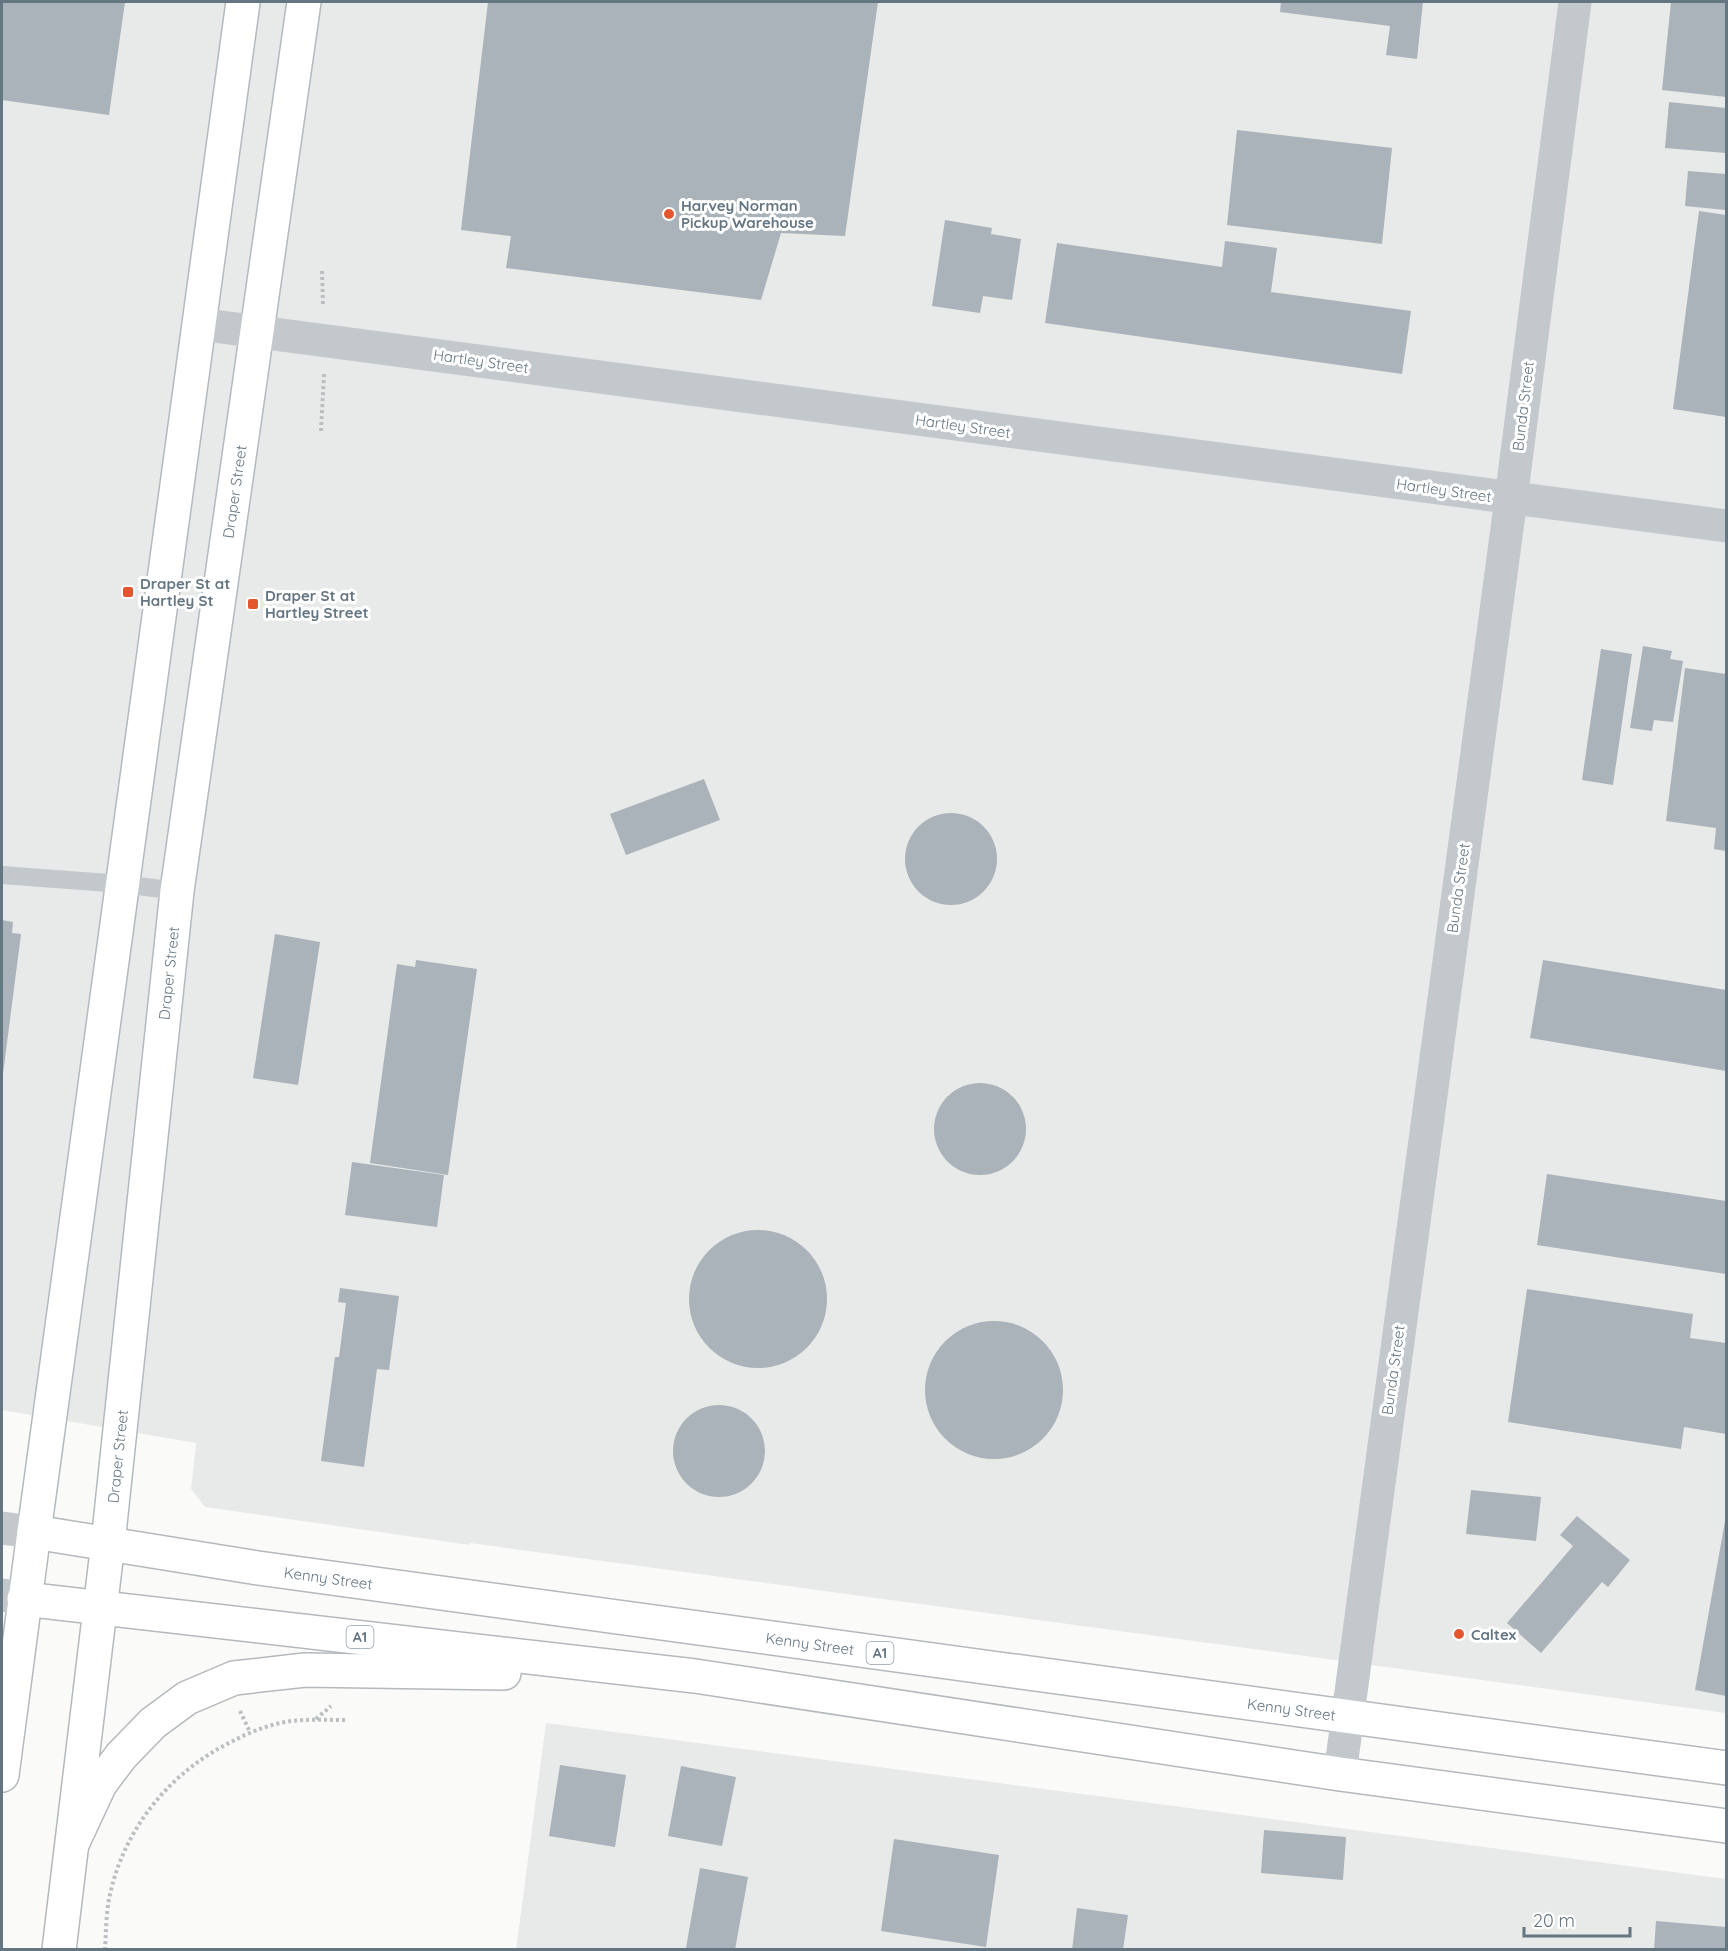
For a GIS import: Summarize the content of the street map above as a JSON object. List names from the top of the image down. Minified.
{"streets":{"main road":["Draper Street","Kenny Street","A1"],"street":["Hartley Street","Bunda Street"]},"crossings":[["Hartley Street","Bunda Street"],["Hartley Street","Draper Street"],["Bunda Street","Kenny Street"],["Bunda Street","A1"],["Draper Street","Kenny Street"],["Draper Street","A1"]],"places":{"other":["Harvey Norman Pickup Warehouse","Caltex"],"transit":["Draper St at Hartley St","Draper St at Hartley Street"]},"scale_bar":"20 m"}
